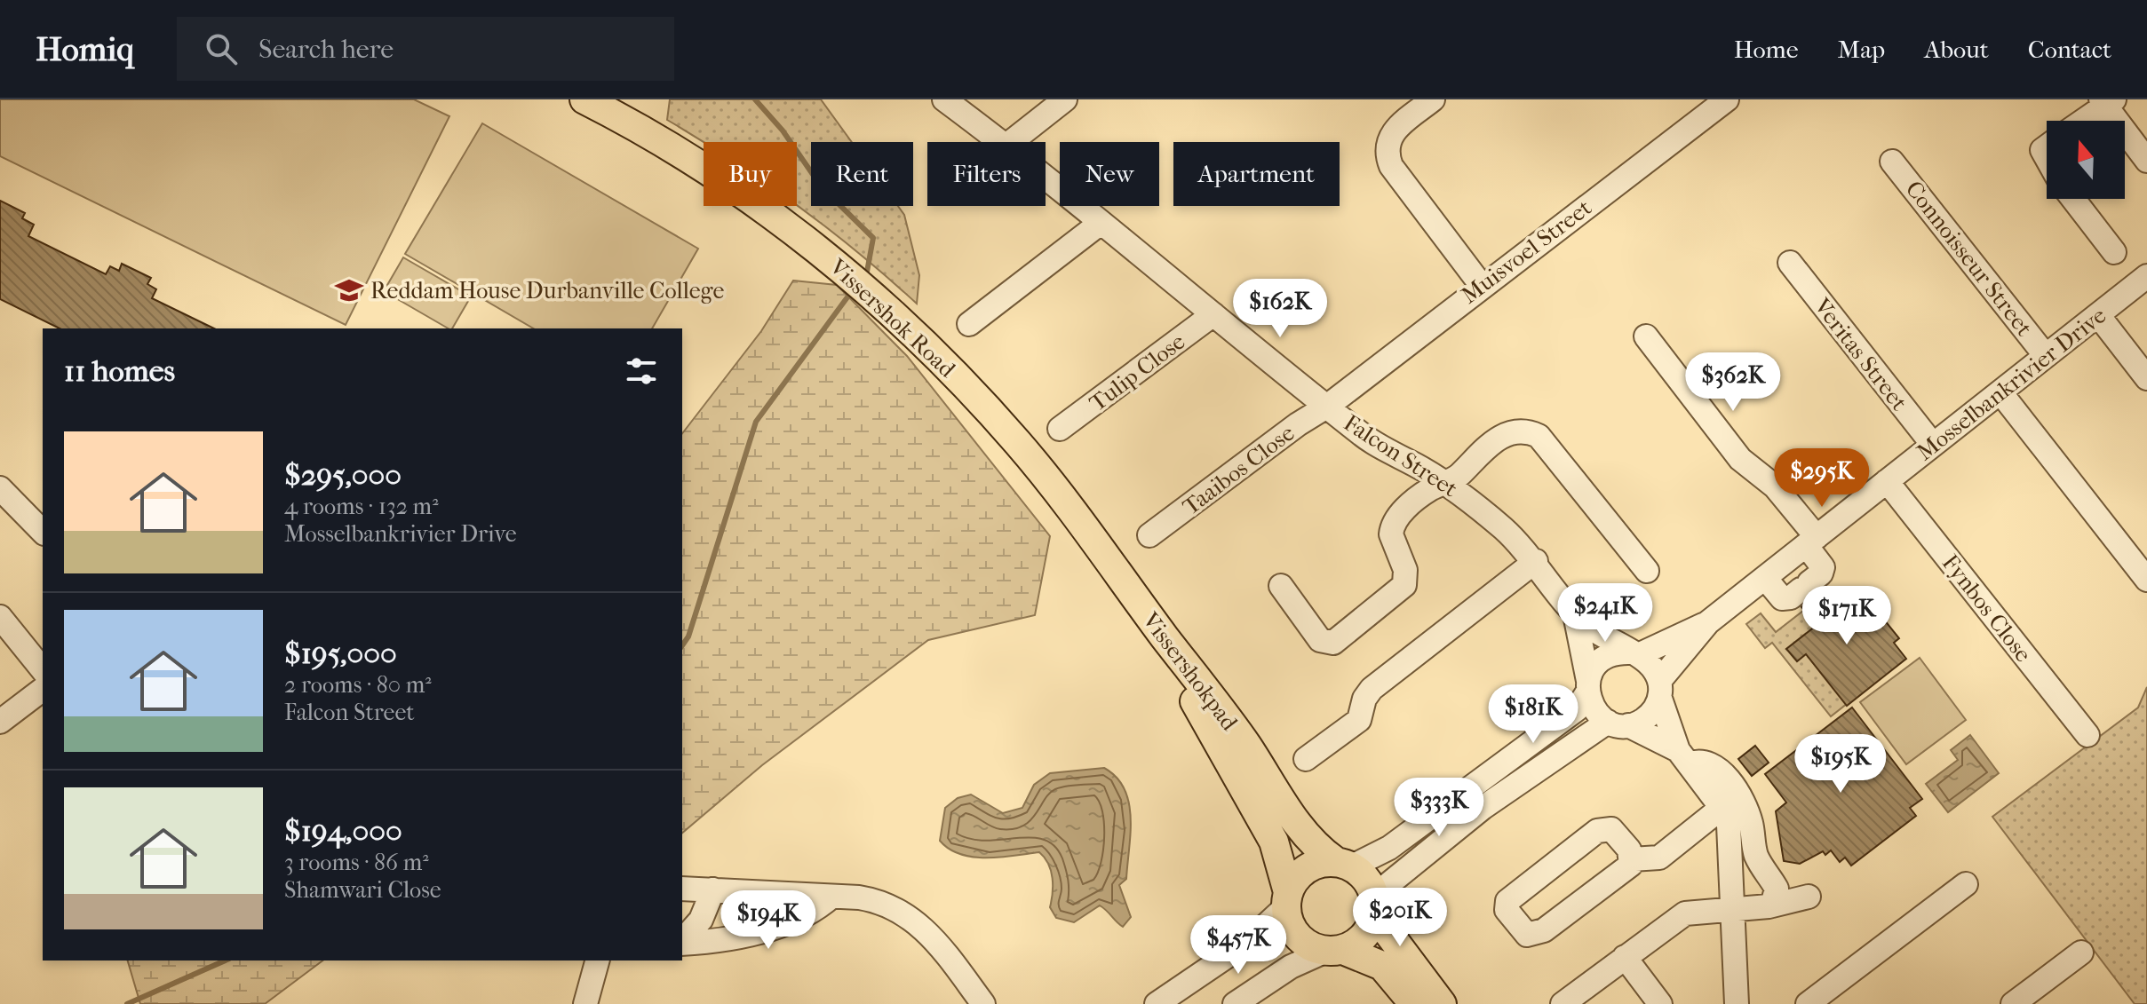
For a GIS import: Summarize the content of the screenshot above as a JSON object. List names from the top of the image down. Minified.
{"streets":{"main road":["Vissershok Road","Vissershokpad"],"street":["Muisvoel Street","Connoisseur Street","Veritas Street","Tulip Close","Mosselbankrivier Drive","Falcon Street","Taaibos Close","Fynbos Close"]},"crossings":[["Muisvoel Street","Falcon Street"],["Muisvoel Street","Taaibos Close"],["Connoisseur Street","Mosselbankrivier Drive"],["Vissershok Road","Vissershokpad"],["Veritas Street","Mosselbankrivier Drive"],["Tulip Close","Falcon Street"],["Mosselbankrivier Drive","Falcon Street"],["Mosselbankrivier Drive","Fynbos Close"],["Falcon Street","Taaibos Close"]],"places":{"school or university":["Reddam House Durbanville College"]},"north":"top","page":{"header":"Homiq","search":"Search here","nav":["Home","Map","About","Contact"],"chip":["Buy","Rent","Filters","New","Apartment"],"price":["$162K","$362K","$295K","$241K","$171K","$181K","$195K","$333K","$201K","$194K","$457K"],"heading":"11 homes","list":[{"name":"$295,000","note":"4 rooms · 132 m² · Mosselbankrivier Drive"},{"name":"$195,000","note":"2 rooms · 80 m² · Falcon Street"},{"name":"$194,000","note":"3 rooms · 86 m² · Shamwari Close"}]}}
